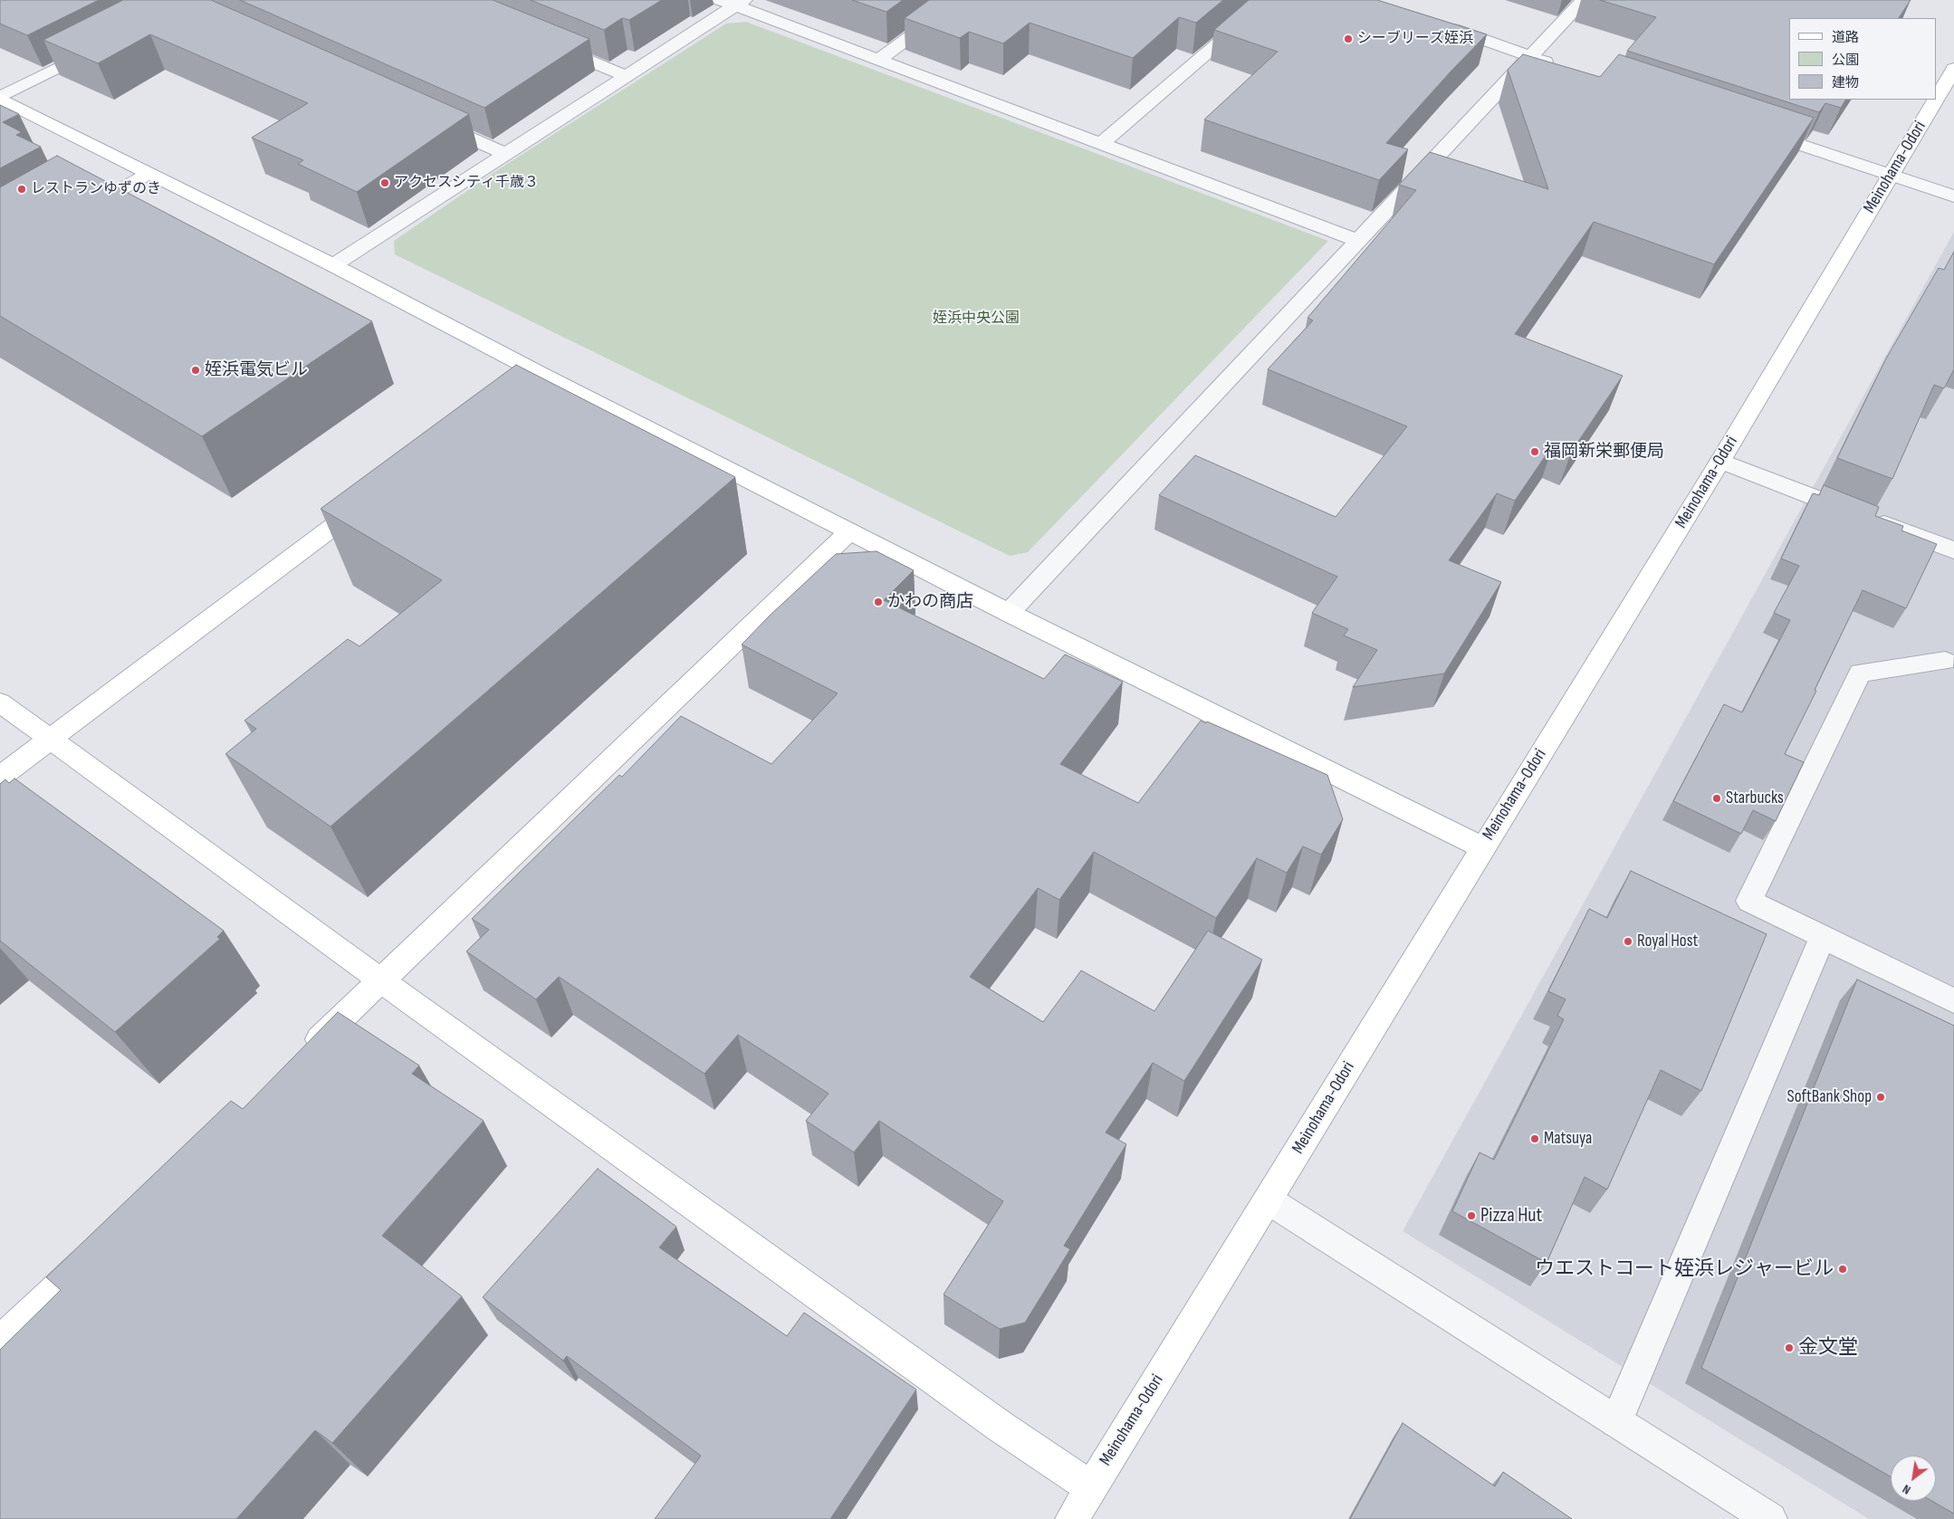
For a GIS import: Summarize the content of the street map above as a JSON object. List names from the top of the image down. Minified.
{"streets":{"street":["Meinohama-Odori"]},"parks":["姪浜中央公園"],"places":["シーブリーズ姪浜","アクセスシティ千歳３","レストランゆずのき","姪浜電気ビル","福岡新栄郵便局","かわの商店","Starbucks","Royal Host","SoftBank Shop","Matsuya","Pizza Hut","ウエストコート姪浜レジャービル","金文堂"],"legend":["道路","公園","建物"],"north":"bottom left"}
